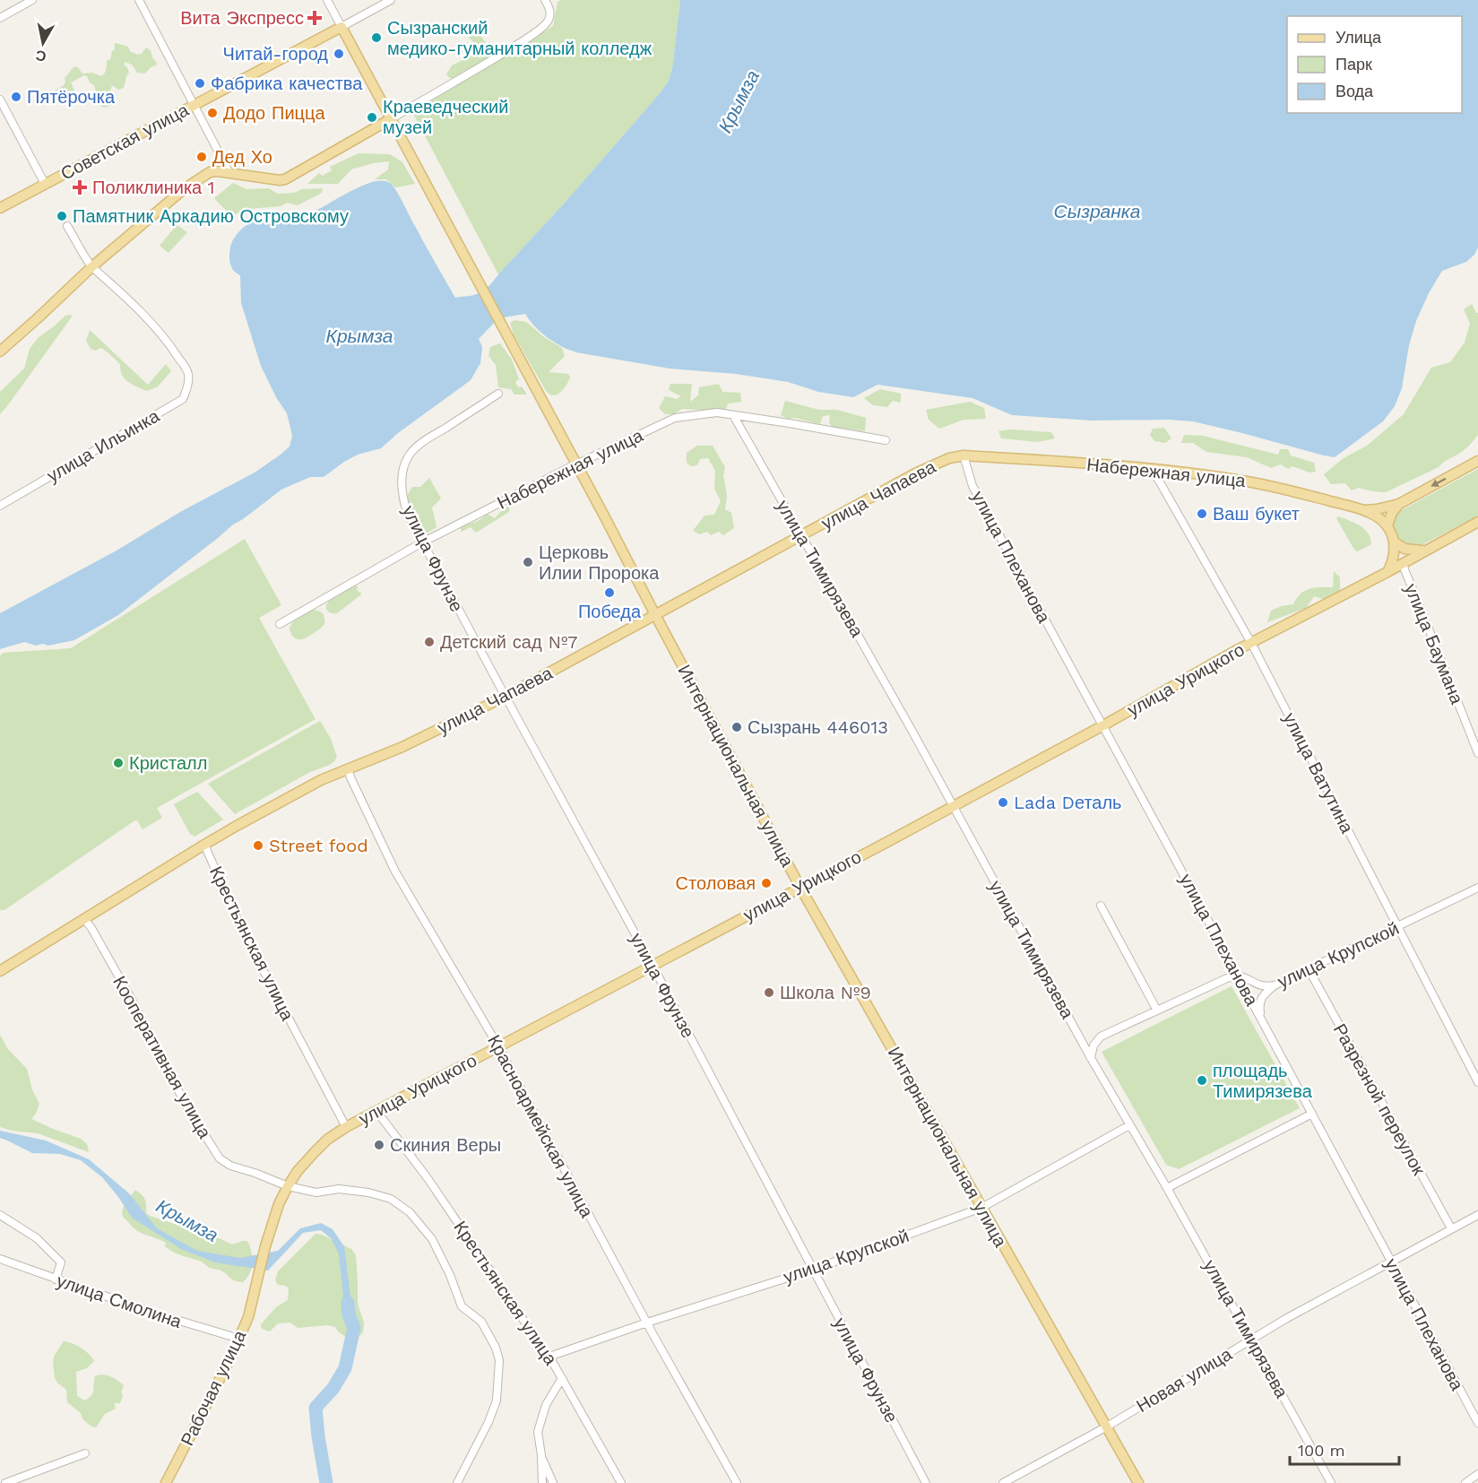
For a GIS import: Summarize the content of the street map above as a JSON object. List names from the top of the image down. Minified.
{"streets":{"main road":["Советская улица","Набережная улица","улица Чапаева","улица Урицкого","Интернациональная улица","Рабочая улица"],"street":["улица Ильинка","улица Плеханова","улица Фрунзе","улица Тимирязева","улица Баумана","улица Ватутина","Крестьянская улица","улица Крупской","Кооперативная улица","Разрезной переулок","Красноармейская улица","улица Смолина","Новая улица"]},"crossings":[["Советская улица","Интернациональная улица"],["Набережная улица","улица Чапаева"],["Набережная улица","улица Плеханова"],["Набережная улица","улица Фрунзе"],["Набережная улица","улица Тимирязева"],["Набережная улица","Интернациональная улица"],["Набережная улица","улица Ватутина"],["улица Чапаева","улица Плеханова"],["улица Чапаева","улица Фрунзе"],["улица Чапаева","улица Тимирязева"],["улица Чапаева","Интернациональная улица"],["улица Чапаева","Крестьянская улица"],["улица Чапаева","Кооперативная улица"],["улица Чапаева","Красноармейская улица"],["улица Плеханова","улица Урицкого"],["улица Плеханова","улица Крупской"],["улица Плеханова","Новая улица"],["улица Фрунзе","улица Урицкого"],["улица Фрунзе","улица Крупской"],["улица Тимирязева","улица Урицкого"],["улица Тимирязева","улица Крупской"],["улица Тимирязева","Новая улица"],["улица Баумана","улица Урицкого"],["улица Урицкого","Интернациональная улица"],["улица Урицкого","улица Ватутина"],["улица Урицкого","Крестьянская улица"],["улица Урицкого","Кооперативная улица"],["улица Урицкого","Красноармейская улица"],["улица Урицкого","Рабочая улица"],["Интернациональная улица","улица Крупской"],["Интернациональная улица","Новая улица"],["улица Ватутина","улица Крупской"],["Крестьянская улица","улица Крупской"],["улица Крупской","Разрезной переулок"],["улица Крупской","Красноармейская улица"],["Разрезной переулок","Новая улица"],["улица Смолина","Рабочая улица"]],"water":["Крымза","Сызранка"],"places":{"health":["Вита Экспресс","Поликлиника 1"],"other":["Сызранский медико-гуманитарный колледж","Читай-город","Фабрика качества","Пятёрочка","Додо Пицца","Краеведческий музей","Дед Хо","Памятник Аркадию Островскому","Ваш букет","Церковь Илии Пророка","Победа","Детский сад №7","Сызрань 446013","Кристалл","Lada Dеталь","Street food","Столовая","Школа №9","площадь Тимирязева","Скиния Веры"]},"legend":["Улица","Парк","Вода"],"scale_bar":"100 m","north":"bottom"}
